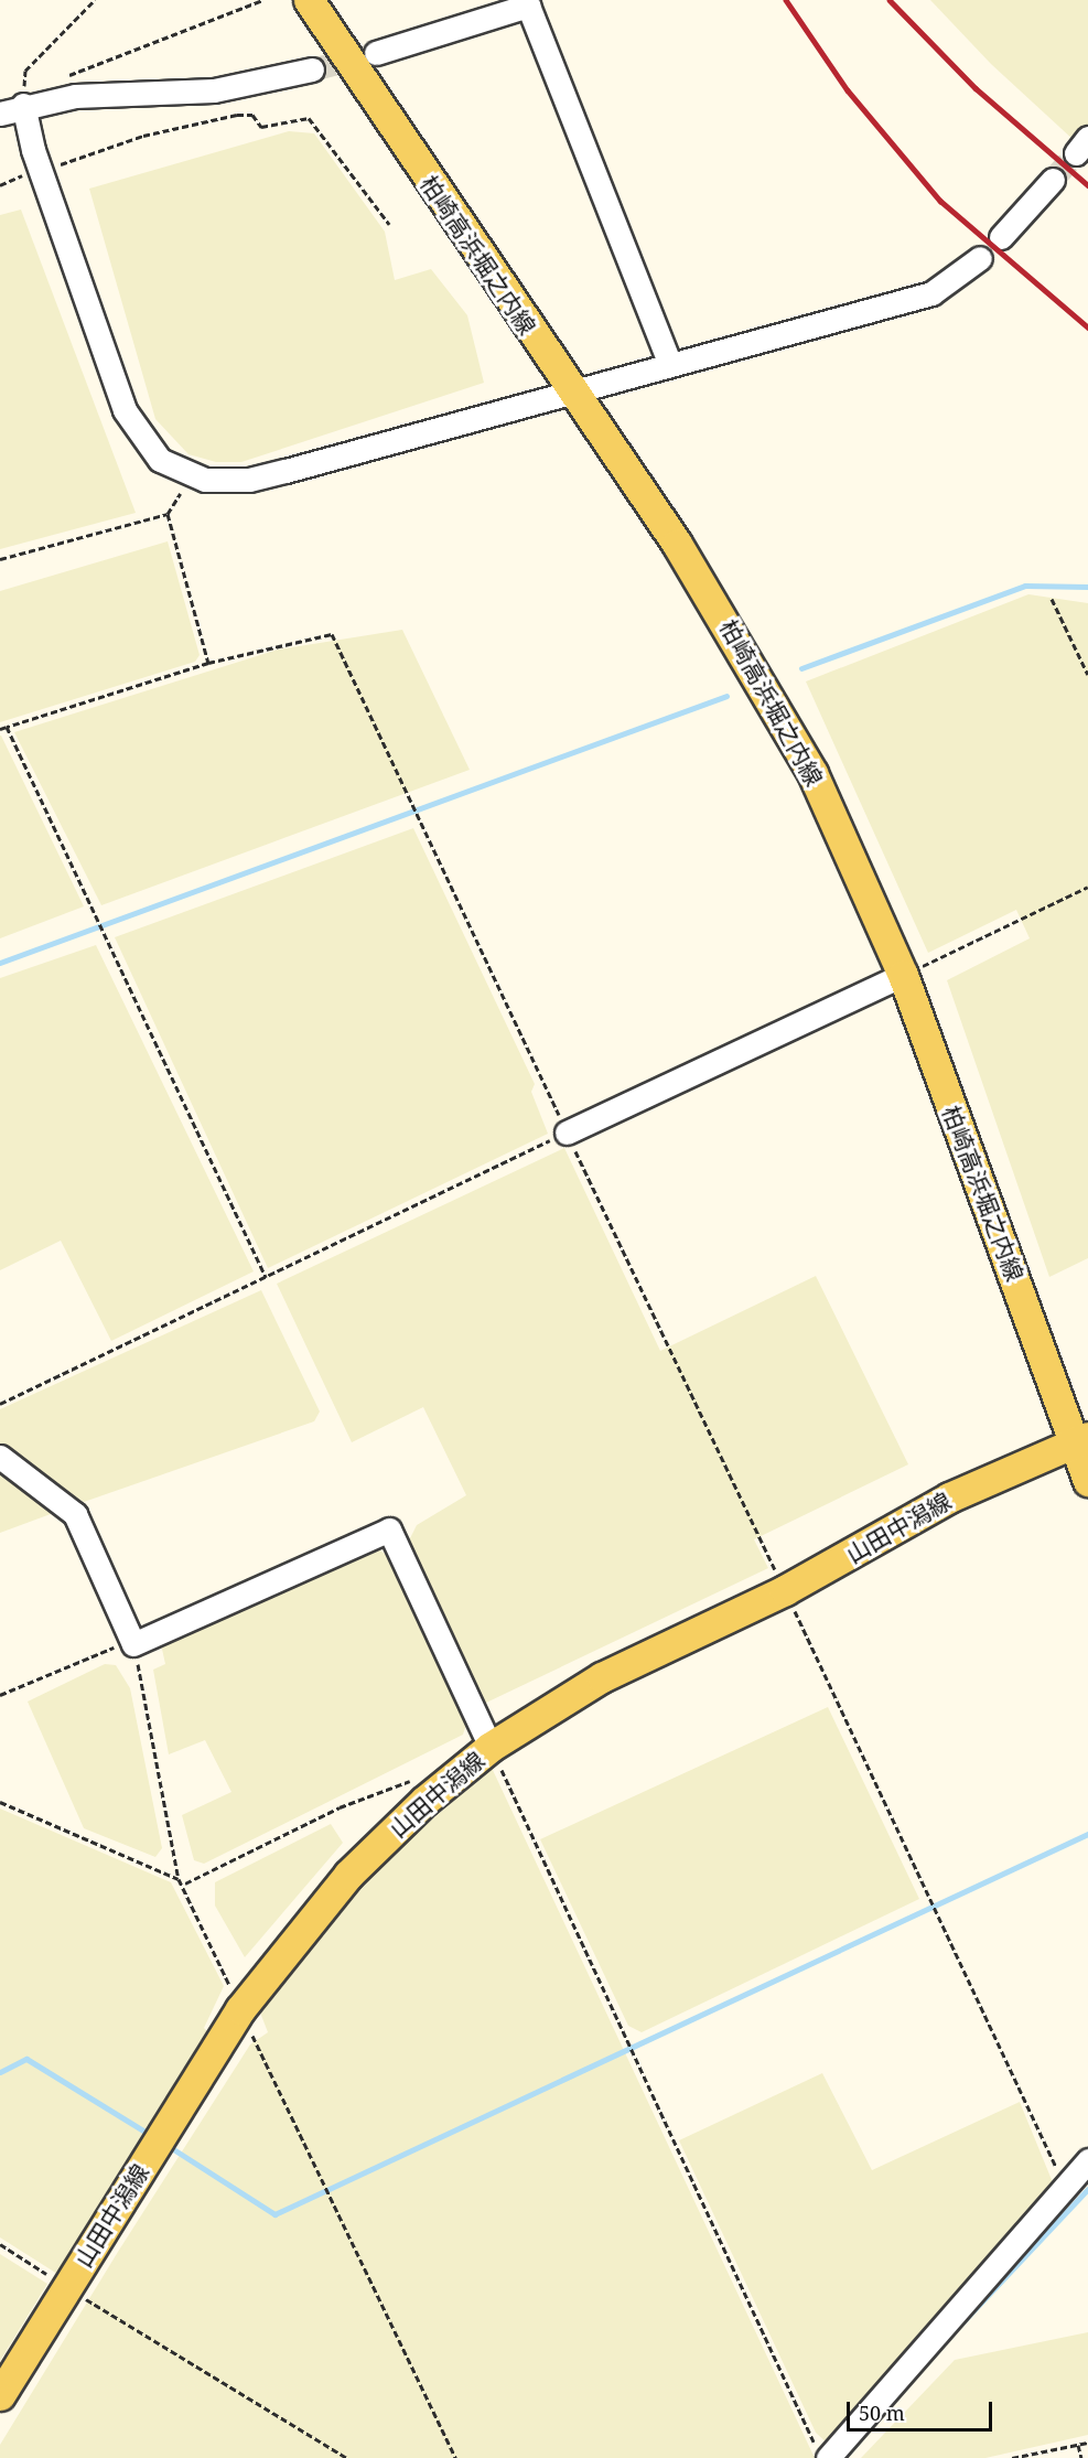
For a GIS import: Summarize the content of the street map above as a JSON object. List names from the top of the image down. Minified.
{"streets":{"main road":["柏崎高浜堀之内線","山田中潟線"]},"crossings":[["柏崎高浜堀之内線","山田中潟線"]],"scale_bar":"50 m"}
